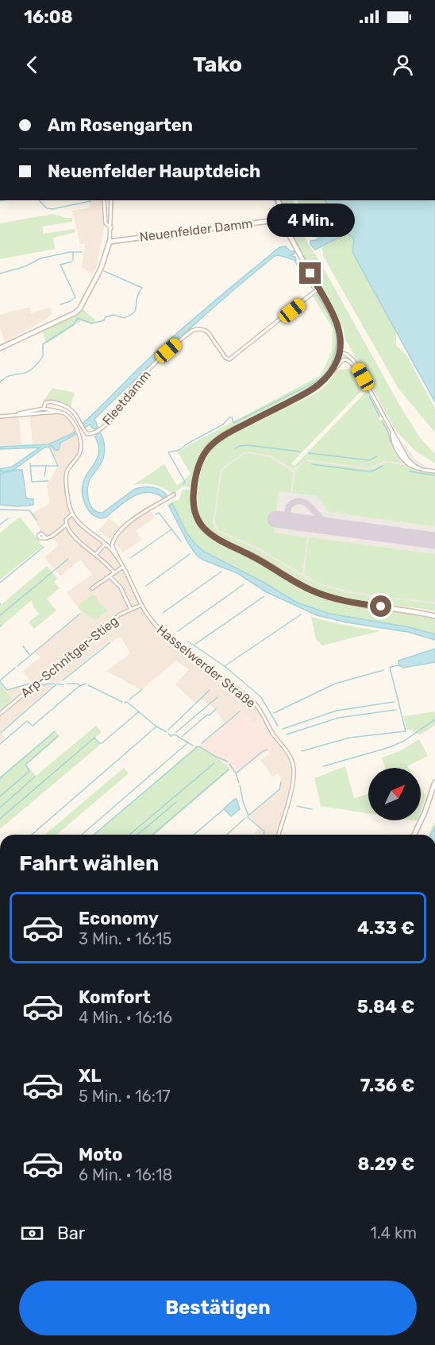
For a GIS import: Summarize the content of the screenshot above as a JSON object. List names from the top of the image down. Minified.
{"streets":{"main road":["Neuenfelder Damm"],"street":["Fleetdamm","Arp-Schnitger-Stieg","Hasselwerder Straße"]},"crossings":[["Fleetdamm","Hasselwerder Straße"],["Arp-Schnitger-Stieg","Hasselwerder Straße"]],"north":"top right","page":{"status":"16:08","header":"Tako","banner":["Am Rosengarten","Neuenfelder Hauptdeich"],"bubble":"4 Min.","heading":"Fahrt wählen","list":[{"name":"Economy","note":"3 Min. · 16:15","value":"4.33 €"},{"name":"Komfort","note":"4 Min. · 16:16","value":"5.84 €"},{"name":"XL","note":"5 Min. · 16:17","value":"7.36 €"},{"name":"Moto","note":"6 Min. · 16:18","value":"8.29 €"}],"pay":["Bar","1.4 km"],"buttons":"Bestätigen"}}
